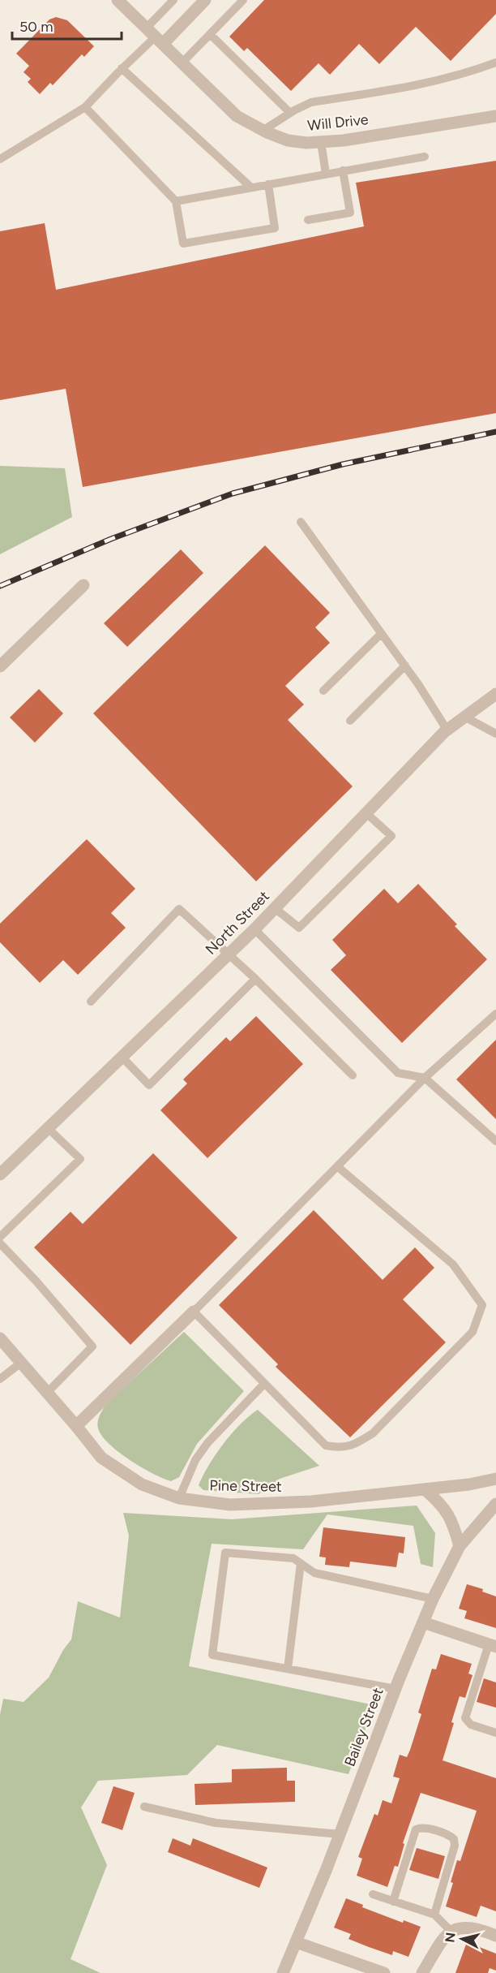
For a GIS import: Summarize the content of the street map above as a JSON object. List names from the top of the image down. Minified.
{"streets":{"street":["Will Drive","North Street","Pine Street","Bailey Street"]},"scale_bar":"50 m","north":"left"}
